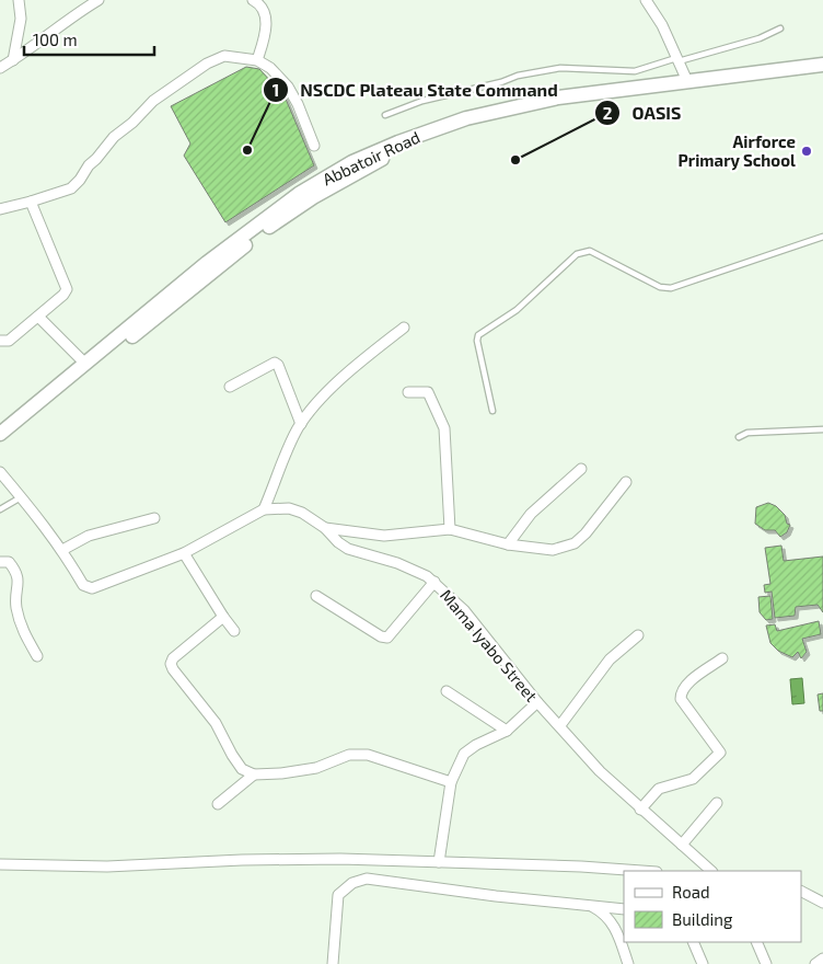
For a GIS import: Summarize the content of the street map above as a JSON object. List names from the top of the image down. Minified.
{"streets":{"street":["Abbatoir Road","Mama Iyabo Street"]},"places":["NSCDC Plateau State Command","Airforce Primary School","OASIS"],"legend":["Road","Building"],"scale_bar":"100 m"}
